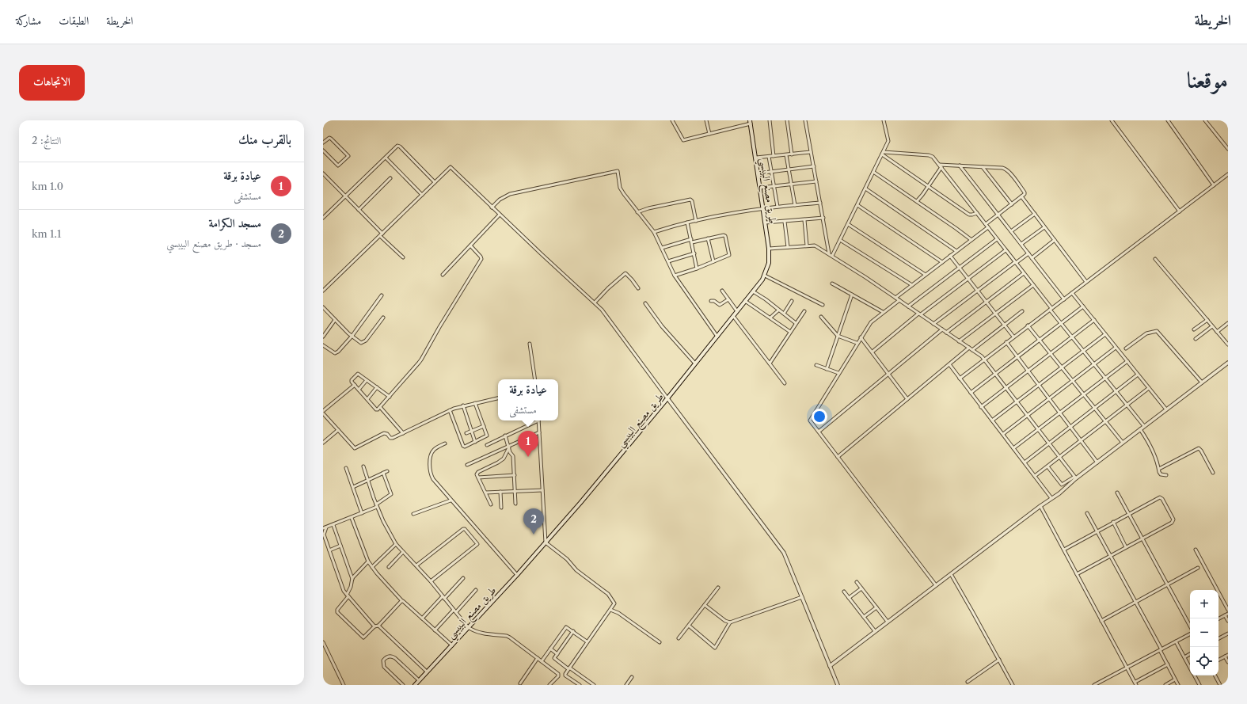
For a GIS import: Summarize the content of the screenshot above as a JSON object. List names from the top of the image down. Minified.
{"streets":{"main road":["طريق مصنع البيبسي"]},"page":{"header":"الخريطة","nav":["الخريطة","الطبقات","مشاركة"],"title":"موقعنا","buttons":"الاتجاهات","heading":["بالقرب منك","النتائج: 2"],"list":[{"mark":"1","name":"عيادة برقة","note":"مستشفى","value":"1.0 km"},{"mark":"2","name":"مسجد الكرامة","note":"مسجد · طريق مصنع البيبسي","value":"1.1 km"}],"popup":["عيادة برقة","مستشفى"],"pins":["1","2"],"map_buttons":["+","−"]}}
